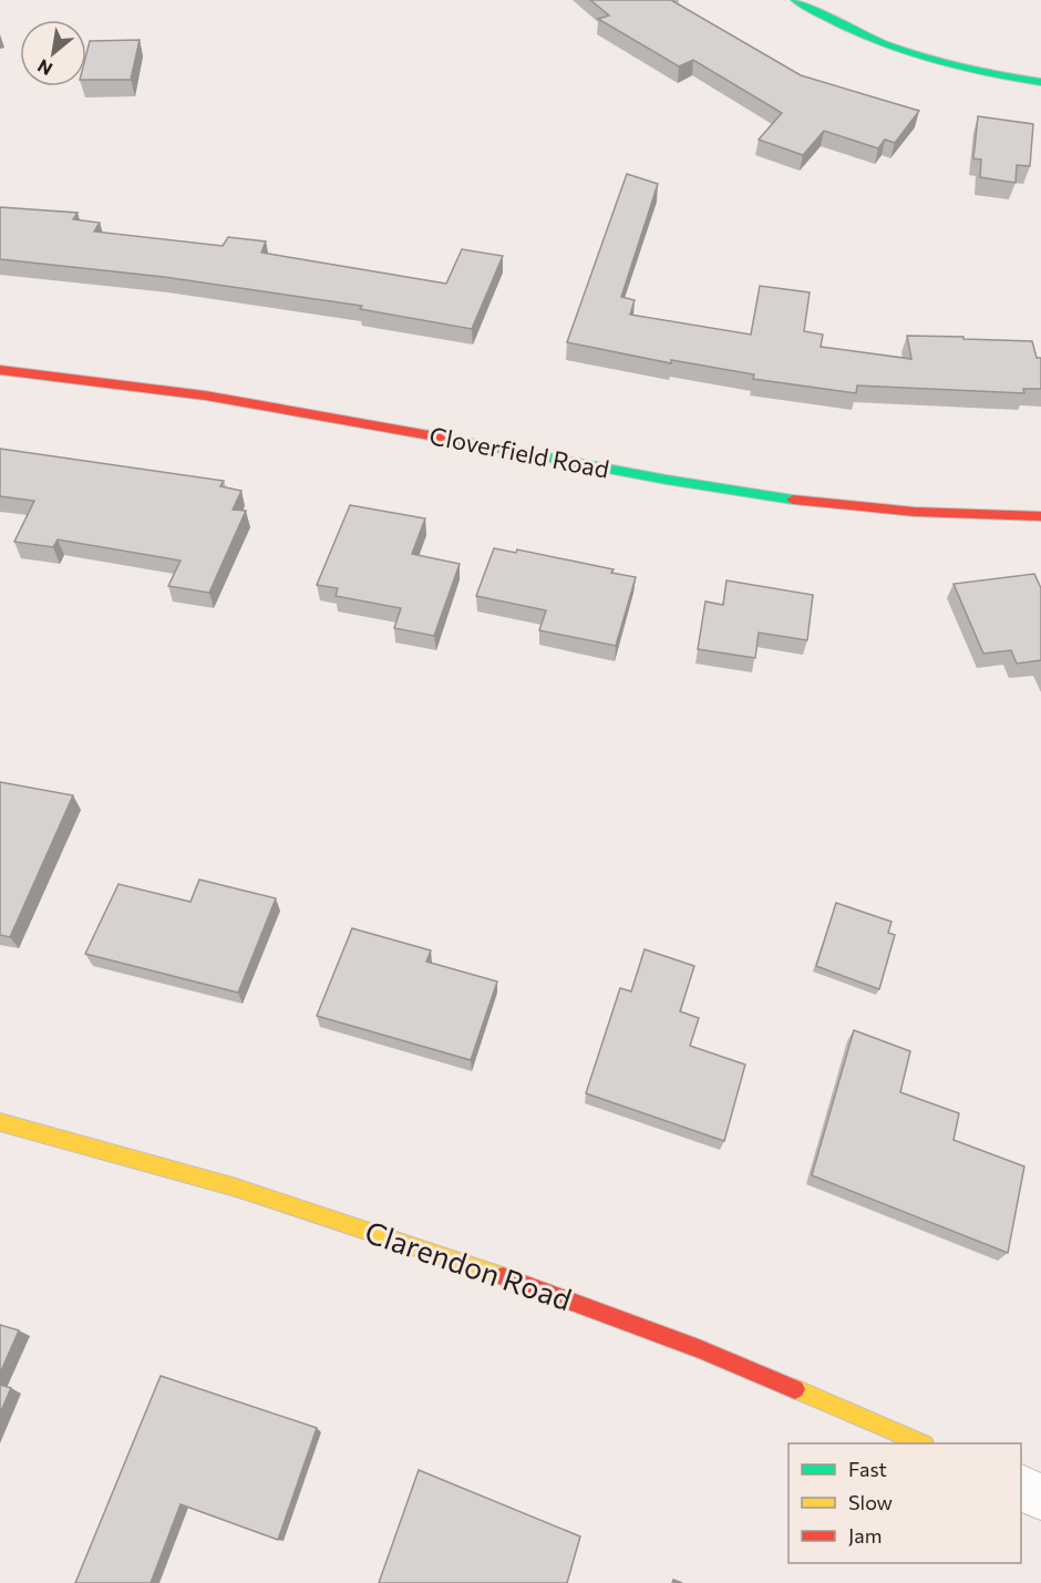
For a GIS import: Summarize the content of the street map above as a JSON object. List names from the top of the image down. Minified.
{"streets":{"street":["Cloverfield Road","Clarendon Road"]},"legend":["Fast","Slow","Jam"],"north":"bottom left"}
